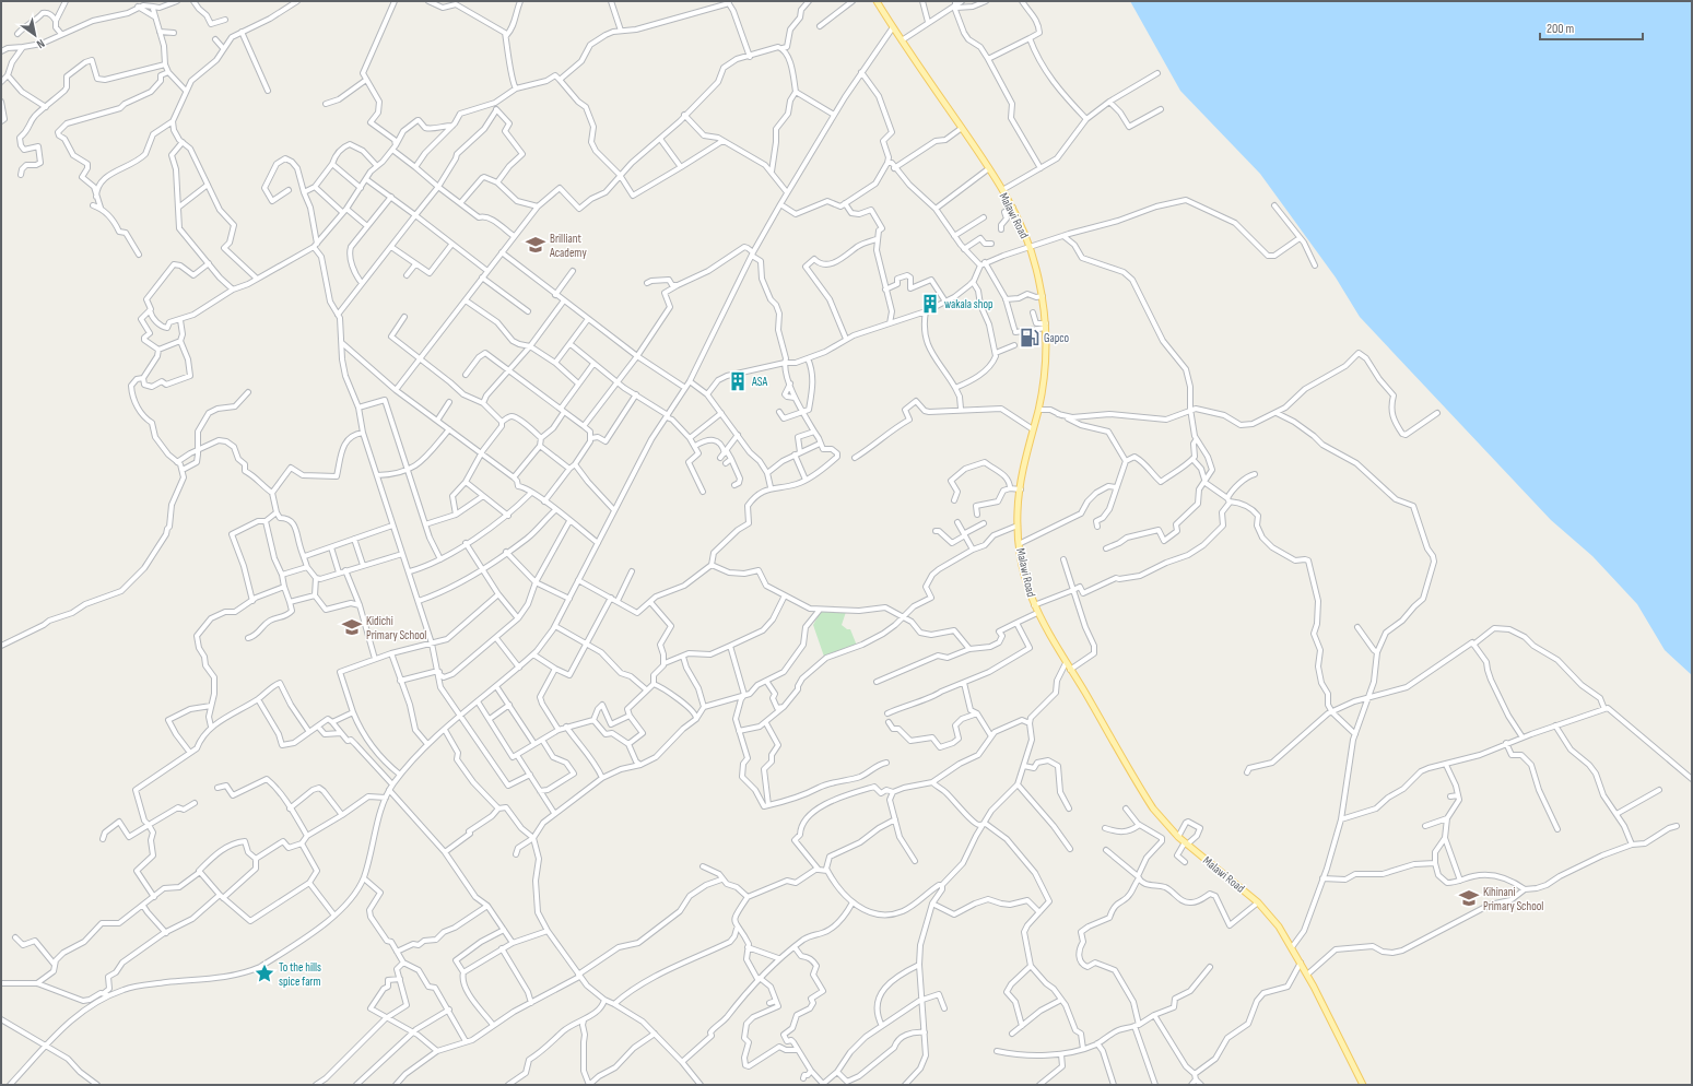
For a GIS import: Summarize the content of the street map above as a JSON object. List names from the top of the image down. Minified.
{"streets":{"main road":["Malawi Road"]},"places":{"school or university":["Brilliant Academy","Kidichi Primary School","Kihinani Primary School"],"building":["wakala shop","ASA"],"fuel station":["Gapco"],"place":["To the hills spice farm"]},"scale_bar":"200 m","north":"bottom right"}
